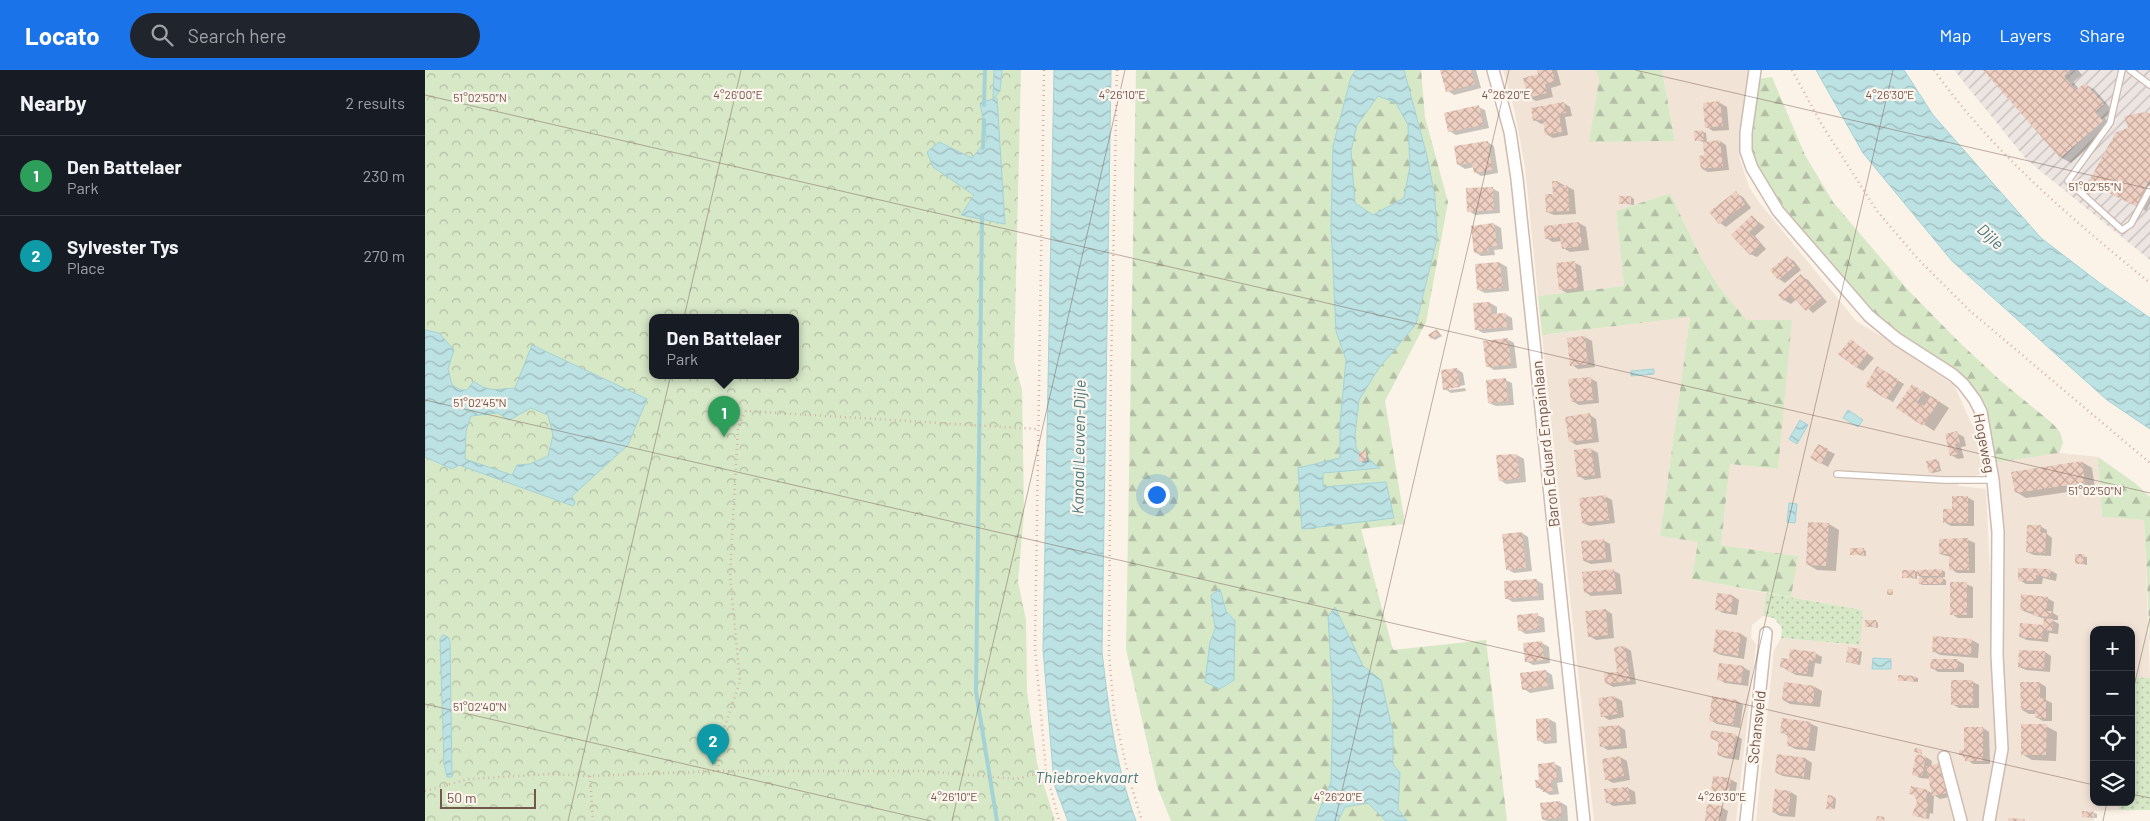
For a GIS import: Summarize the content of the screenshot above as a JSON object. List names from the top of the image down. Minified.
{"streets":{"street":["Hogeweg","Baron Eduard Empainlaan","Schansveld"]},"water":["Dijle","Kanaal Leuven-Dijle","Thiebroekvaart"],"scale_bar":"50 m","page":{"header":"Locato","search":"Search here","nav":["Map","Layers","Share"],"heading":["Nearby","2 results"],"list":[{"mark":"1","name":"Den Battelaer","note":"Park","value":"230 m"},{"mark":"2","name":"Sylvester Tys","note":"Place","value":"270 m"}],"popup":["Den Battelaer","Park"],"pins":["1","2"],"map_buttons":["+","−"],"scale":"50 m"},"coordinates":["4°26'00\"E","4°26'10\"E","4°26'20\"E","4°26'30\"E","51°02'50\"N","51°02'55\"N","51°02'45\"N","51°02'40\"N"]}
